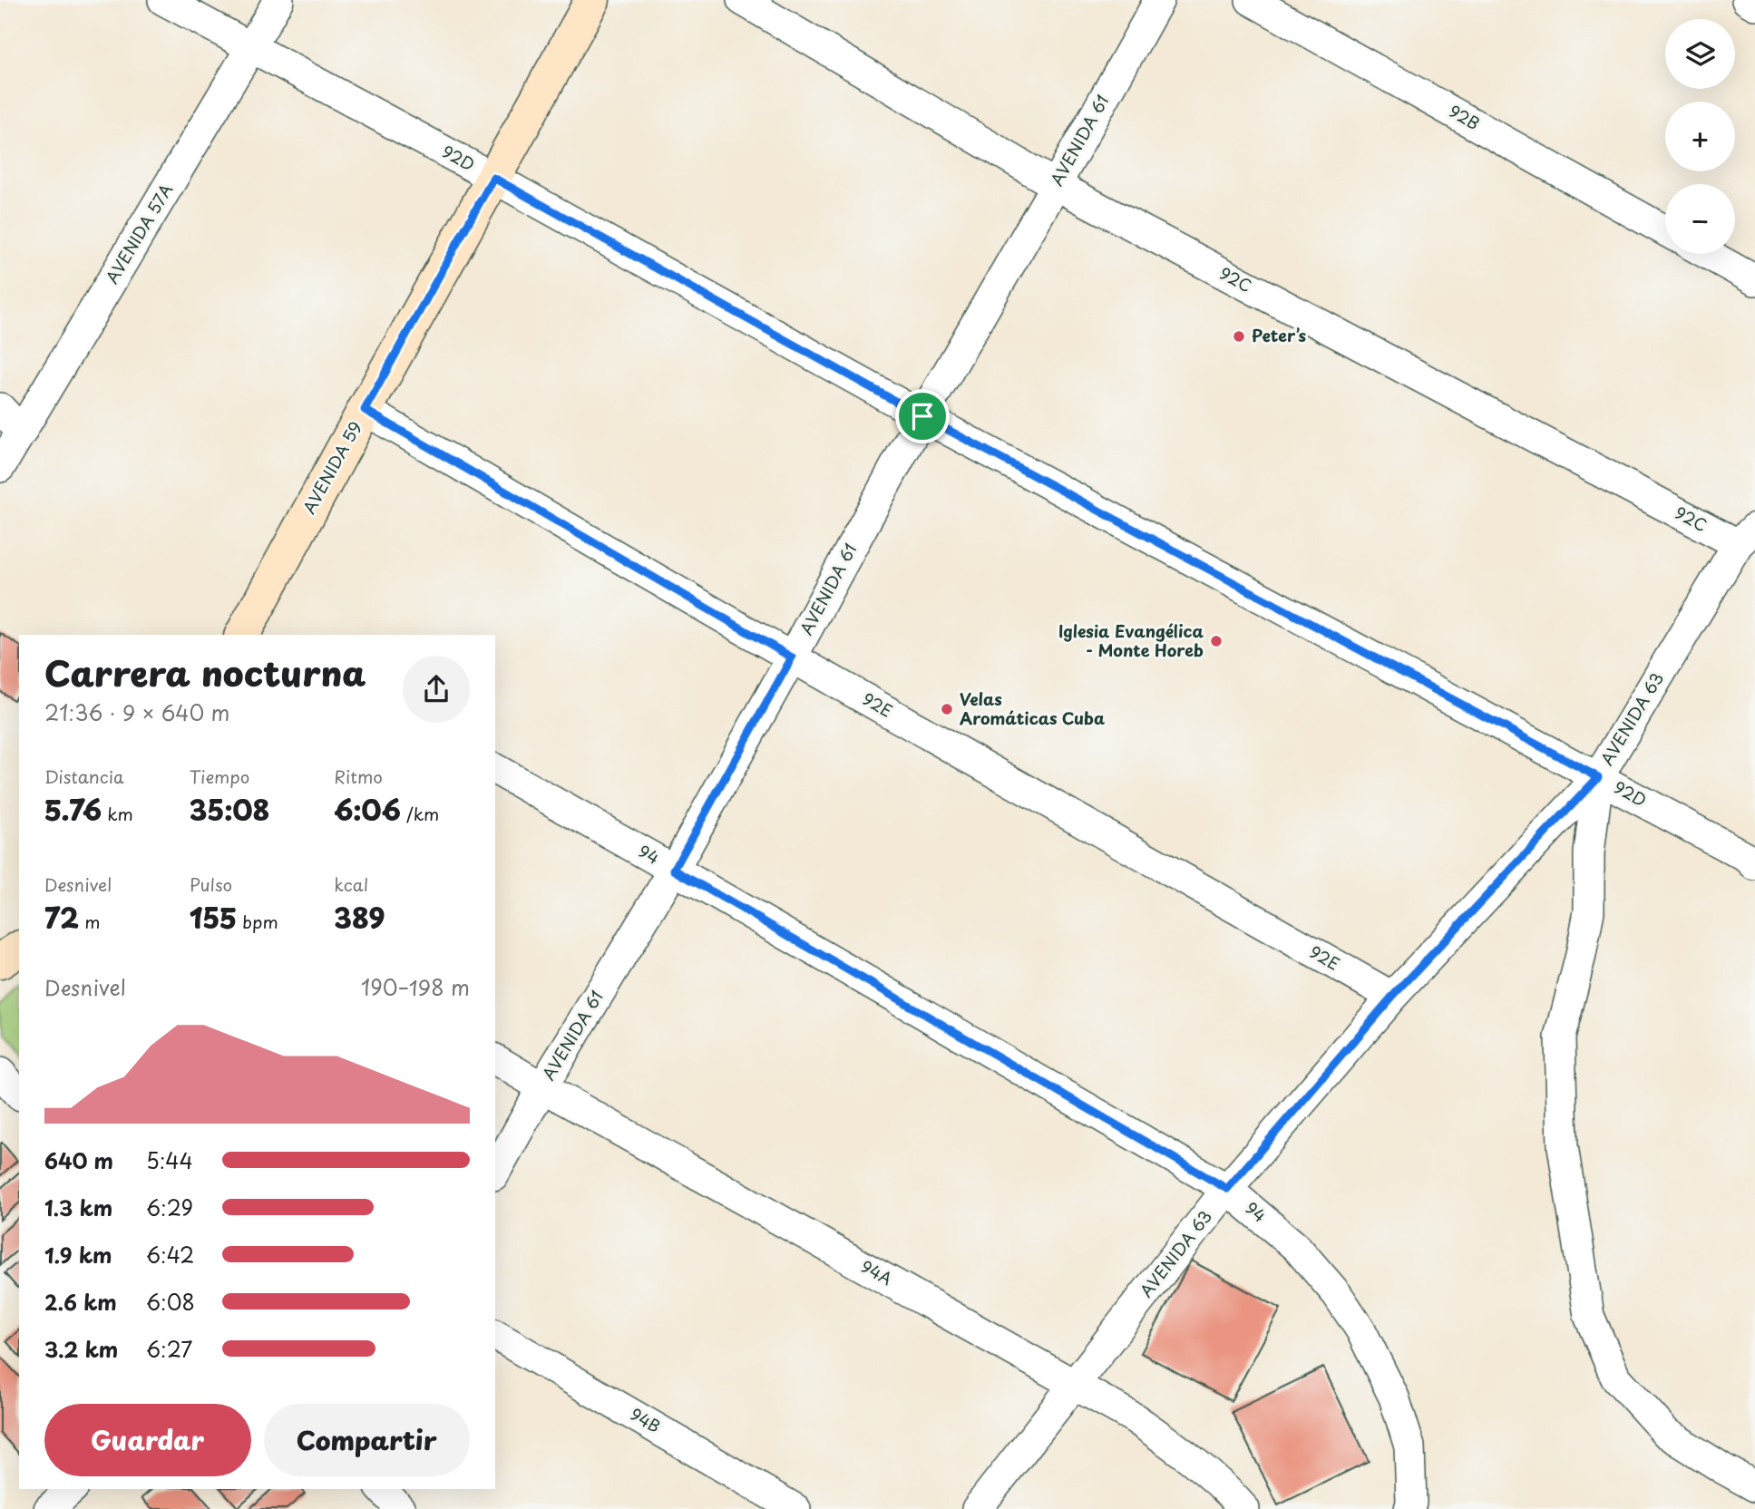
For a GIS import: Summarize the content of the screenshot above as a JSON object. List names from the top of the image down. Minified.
{"streets":{"street":["92B","AVENIDA 61","92D","AVENIDA 57A","92C","AVENIDA 59","92E","AVENIDA 63","94","94A","94B"]},"crossings":[["AVENIDA 61","92D"],["AVENIDA 61","92C"],["AVENIDA 61","92E"],["AVENIDA 61","94"],["AVENIDA 61","94A"],["92D","AVENIDA 57A"],["92D","AVENIDA 59"],["92D","AVENIDA 63"],["92C","AVENIDA 63"],["AVENIDA 59","92E"],["92E","AVENIDA 63"],["AVENIDA 63","94"],["AVENIDA 63","94A"]],"places":["Peter’s","Iglesia Evangélica - Monte Horeb","Velas Aromáticas Cuba"],"page":{"map_buttons":["+","−"],"heading":["Carrera nocturna","21:36 · 9 × 640 m"],"stats":[["Distancia","5.76 km"],["Tiempo","35:08"],["Ritmo","6:06 /km"],["Desnivel","72 m"],["Pulso","155 bpm"],["kcal","389"]],"chart":["Desnivel","190–198 m"],"list":[{"name":"640 m","note":"5:44"},{"name":"1.3 km","note":"6:29"},{"name":"1.9 km","note":"6:42"},{"name":"2.6 km","note":"6:08"},{"name":"3.2 km","note":"6:27"}],"buttons":["Guardar","Compartir"]}}
